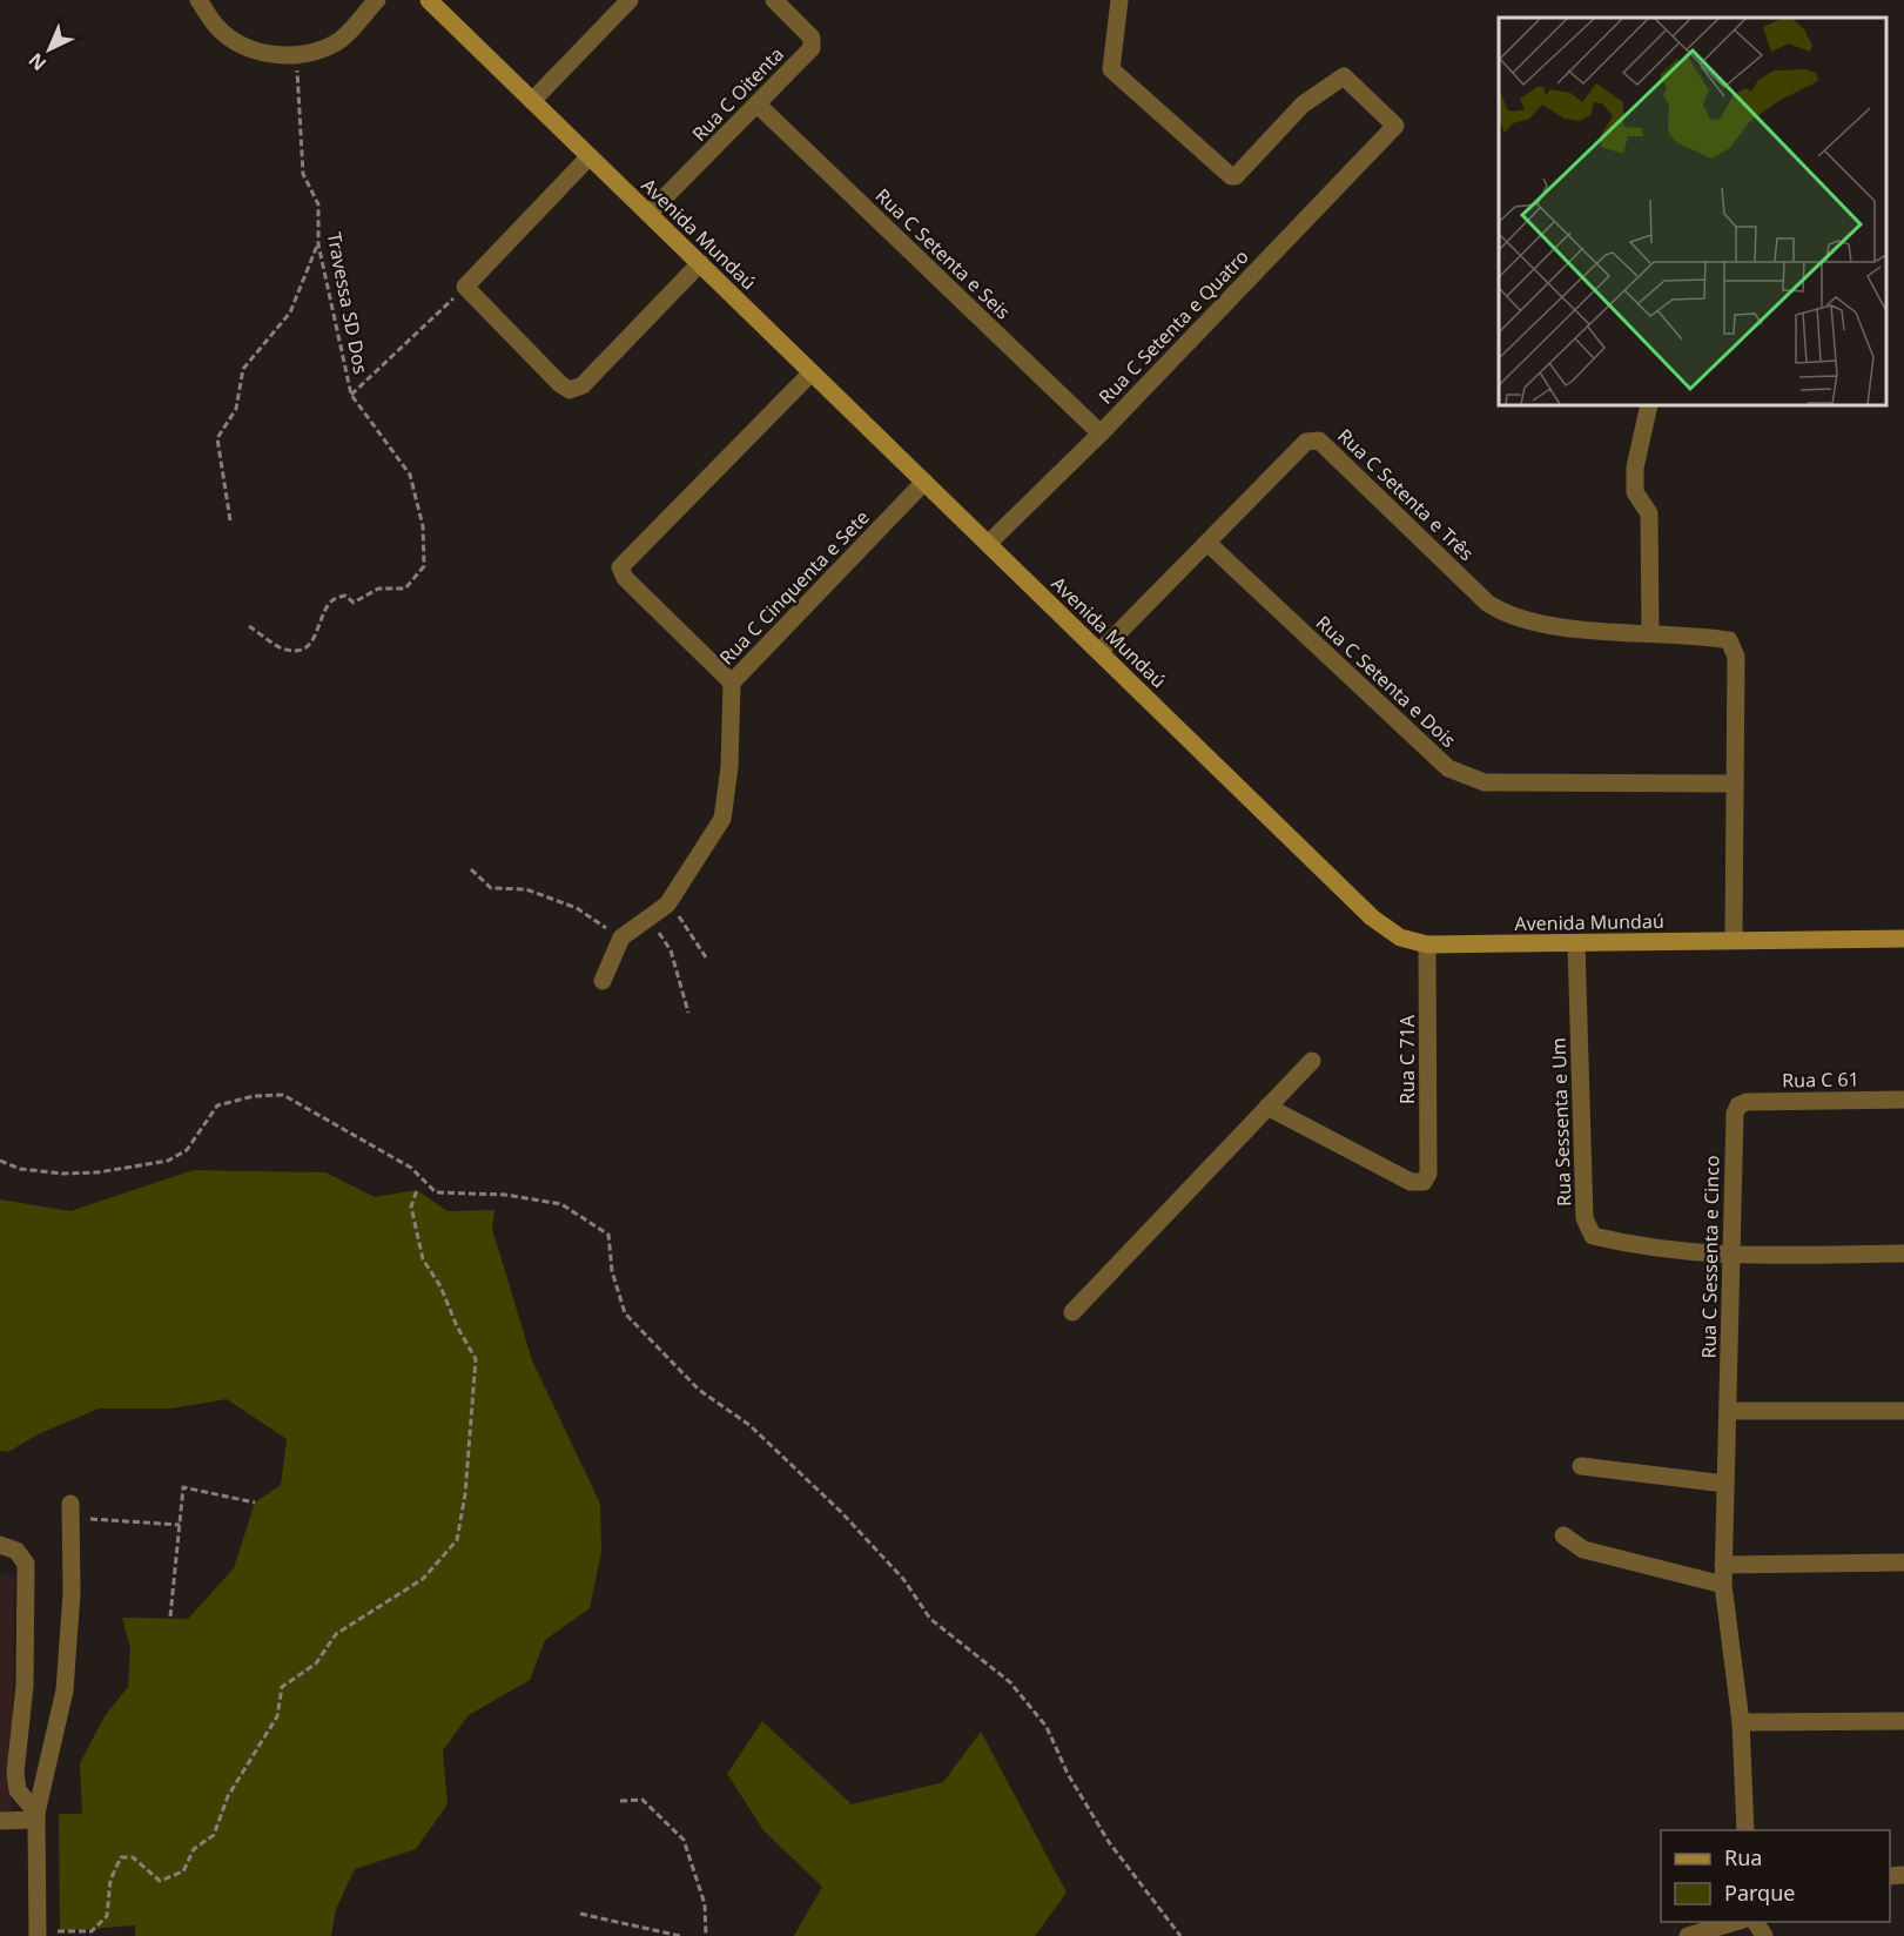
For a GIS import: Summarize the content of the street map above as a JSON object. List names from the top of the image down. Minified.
{"streets":{"street":["Rua C Oitenta","Avenida Mundaú","Rua C Setenta e Seis","Rua C Setenta e Quatro","Rua C Setenta e Três","Rua C Cinquenta e Sete","Rua C Setenta e Dois","Rua C 71A","Rua C 61","Rua Sessenta e Um","Rua C Sessenta e Cinco"],"path":["Travessa SD Dos"]},"crossings":[["Rua C Oitenta","Avenida Mundaú"],["Rua C Oitenta","Rua C Setenta e Seis"],["Avenida Mundaú","Rua C Setenta e Quatro"],["Avenida Mundaú","Rua C Setenta e Três"],["Avenida Mundaú","Rua C Cinquenta e Sete"],["Avenida Mundaú","Rua C 71A"],["Avenida Mundaú","Rua Sessenta e Um"],["Rua C Setenta e Seis","Rua C Setenta e Quatro"],["Rua C Setenta e Três","Rua C Setenta e Dois"],["Rua C 61","Rua C Sessenta e Cinco"],["Rua Sessenta e Um","Rua C Sessenta e Cinco"]],"legend":["Rua","Parque"],"north":"bottom left"}
